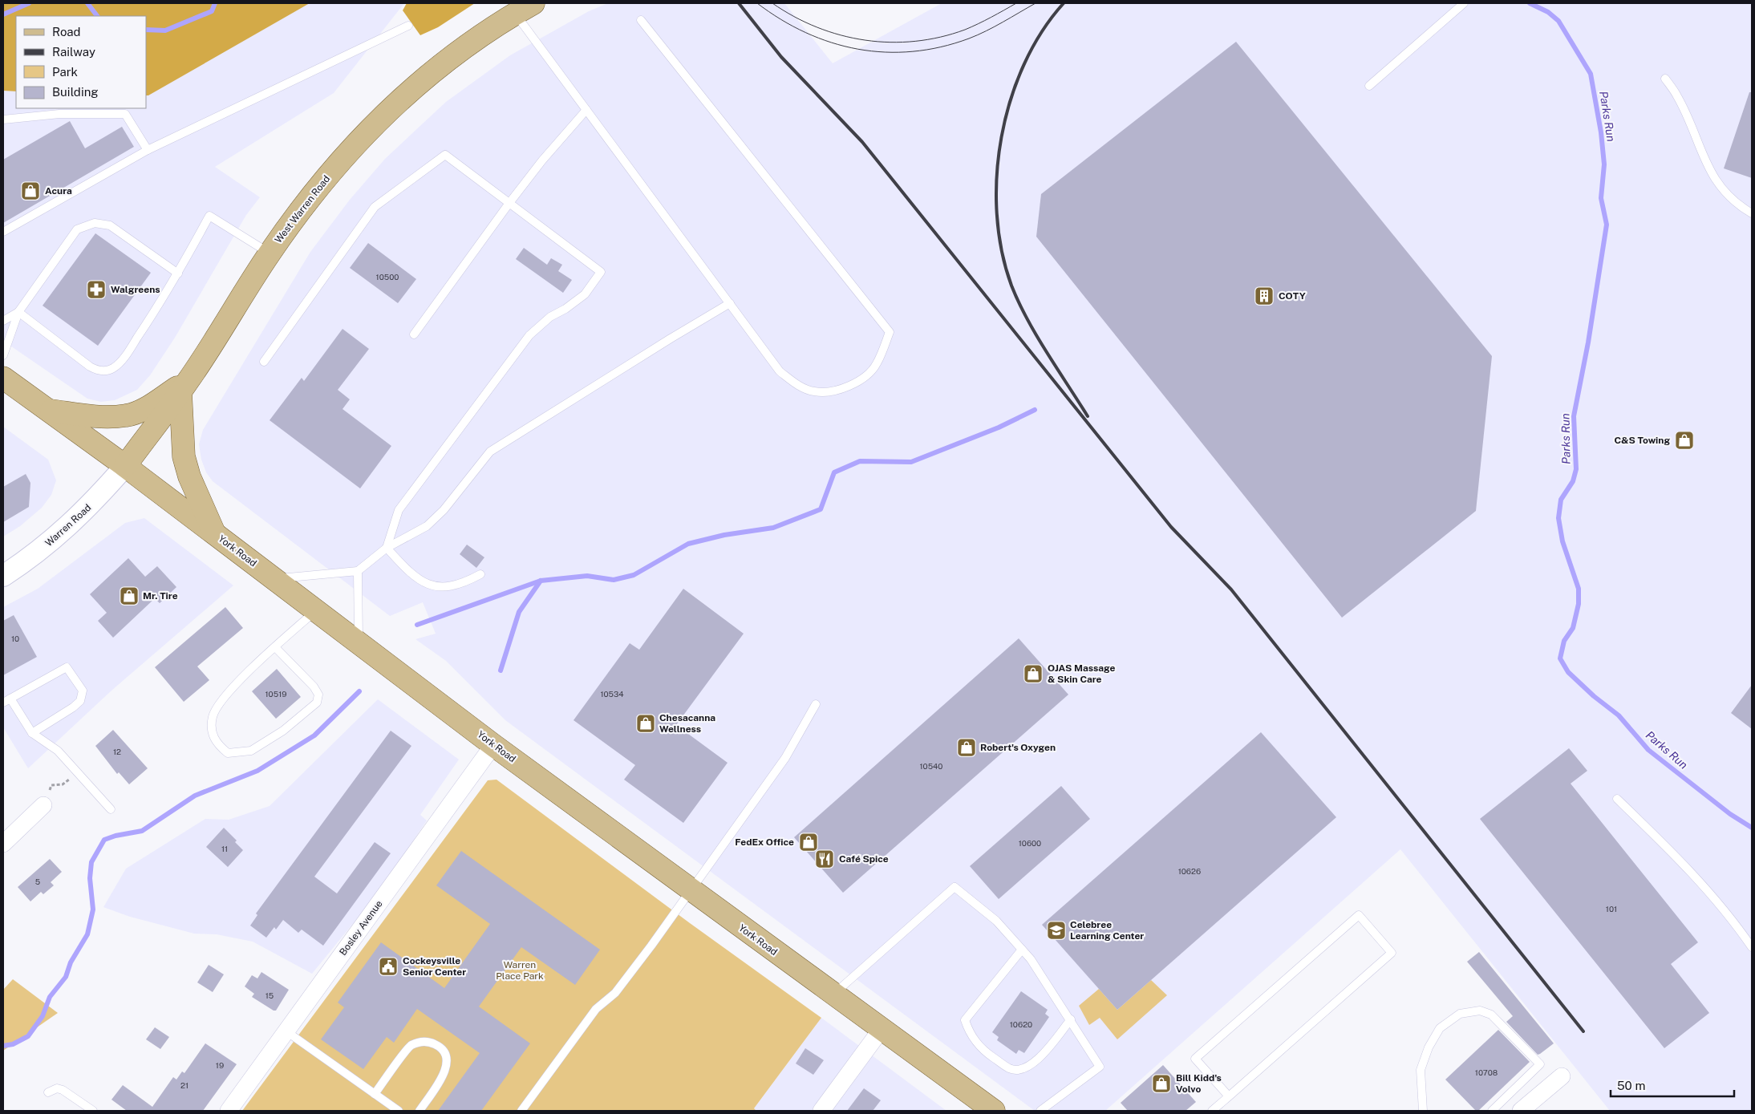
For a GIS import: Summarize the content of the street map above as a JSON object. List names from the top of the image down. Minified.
{"streets":{"main road":["West Warren Road","York Road"],"street":["Warren Road","Bosley Avenue"]},"crossings":[["West Warren Road","Warren Road"],["West Warren Road","York Road"],["Warren Road","York Road"],["York Road","Bosley Avenue"]],"water":["Parks Run"],"parks":["Warren Place Park"],"places":{"shop":["Acura","C&S Towing","Mr. Tire","OJAS Massage & Skin Care","Chesacanna Wellness","Robert's Oxygen","FedEx Office","Bill Kidd's Volvo"],"pharmacy":["Walgreens"],"building":["COTY"],"restaurant":["Café Spice"],"school or university":["Celebree Learning Center"],"public building":["Cockeysville Senior Center"]},"house_numbers":["10500","10","10519","10534","12","10540","10600","11","10626","5","101","15","10620","19","10708","21"],"legend":["Road","Railway","Park","Building"],"scale_bar":"50 m"}
